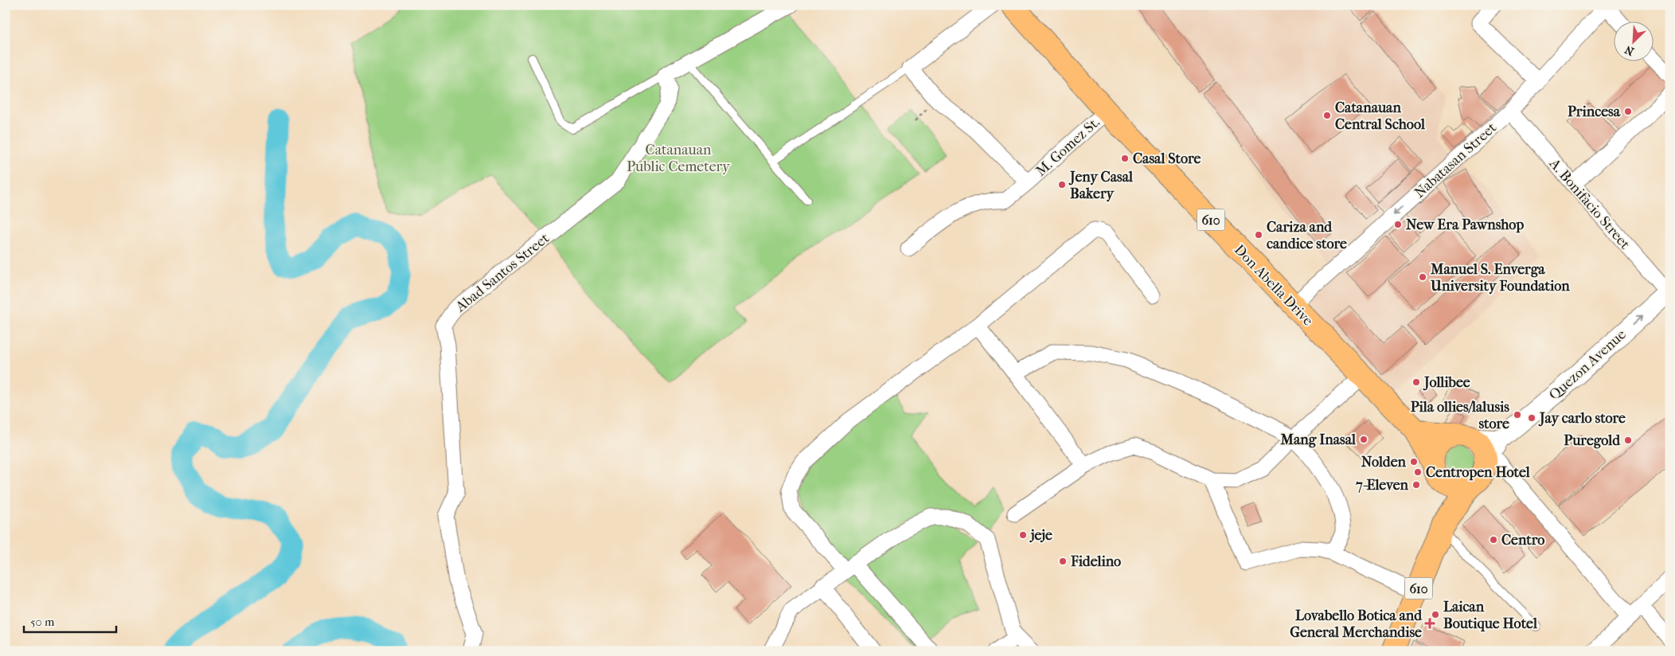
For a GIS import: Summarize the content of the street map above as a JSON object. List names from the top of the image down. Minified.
{"streets":{"main road":["610","Don Abella Drive","Quezon Avenue"],"street":["M. Gomez St.","Nabatasan Street","A. Bonifacio Street","Abad Santos Street"]},"crossings":[["M. Gomez St.","Don Abella Drive"],["Nabatasan Street","A. Bonifacio Street"],["Nabatasan Street","Don Abella Drive"],["A. Bonifacio Street","Quezon Avenue"],["610","Don Abella Drive"],["610","Quezon Avenue"],["Don Abella Drive","Quezon Avenue"]],"one_way":["Nabatasan Street","Quezon Avenue"],"parks":["Catanauan Public Cemetery"],"places":{"other":["Princesa","Catanauan Central School","Casal Store","Jeny Casal Bakery","New Era Pawnshop","Cariza and candice store","Manuel S. Enverga University Foundation","Jollibee","Pila ollies/lalusis store","Jay carlo store","Mang Inasal","Puregold","Nolden","Centropen Hotel","7-Eleven","jeje","Centro","Fidelino","Laican Boutique Hotel"],"health":["Lovabello Botica and General Merchandise"]},"scale_bar":"50 m","north":"bottom left"}
